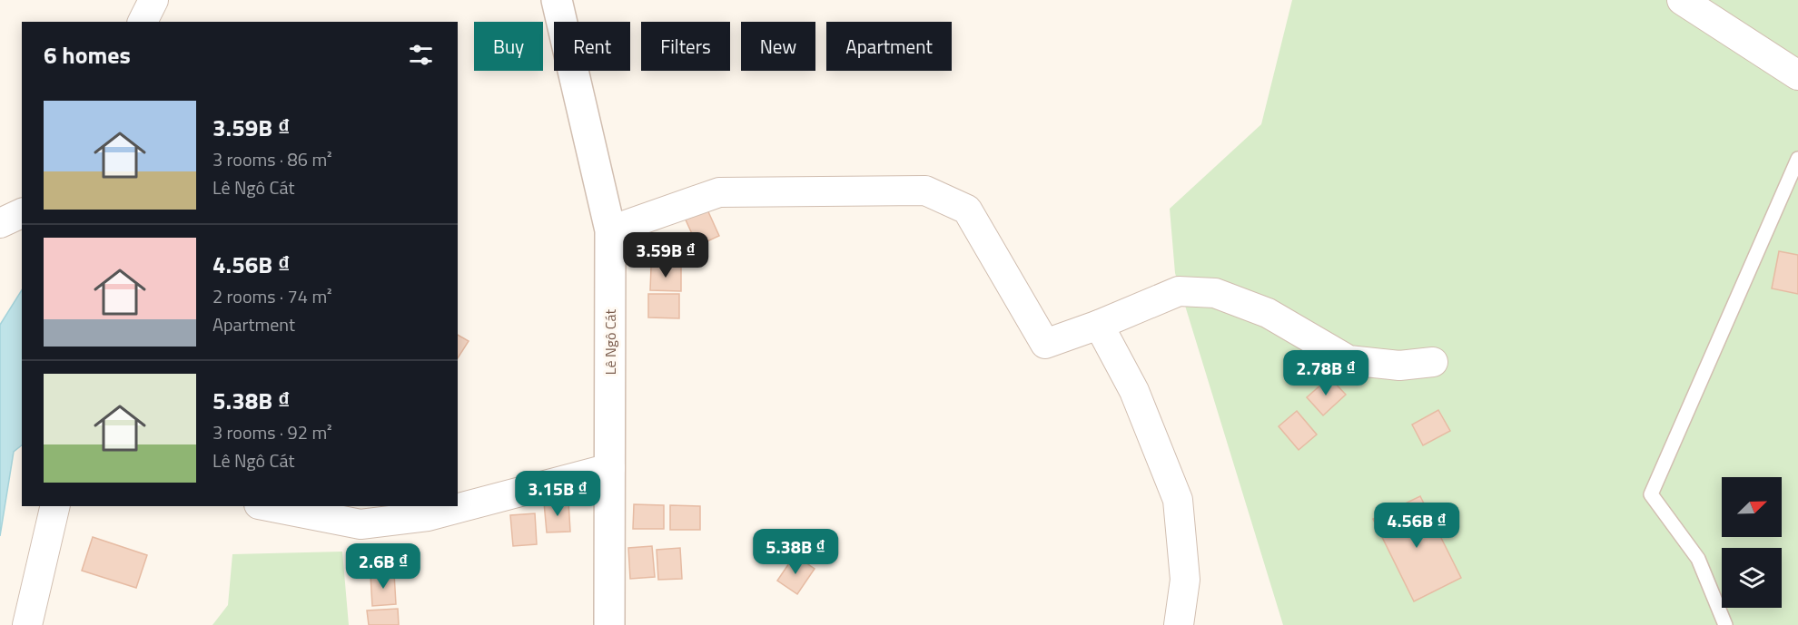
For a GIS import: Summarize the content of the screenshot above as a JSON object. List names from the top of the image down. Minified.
{"streets":{"street":["Lê Ngô Cát"]},"north":"top right","page":{"chip":["Buy","Rent","Filters","New","Apartment"],"heading":"6 homes","list":[{"name":"3.59B ₫","note":"3 rooms · 86 m² · Lê Ngô Cát"},{"name":"4.56B ₫","note":"2 rooms · 74 m² · Apartment"},{"name":"5.38B ₫","note":"3 rooms · 92 m² · Lê Ngô Cát"}],"price":["3.59B ₫","2.78B ₫","3.15B ₫","4.56B ₫","5.38B ₫","2.6B ₫"]}}
